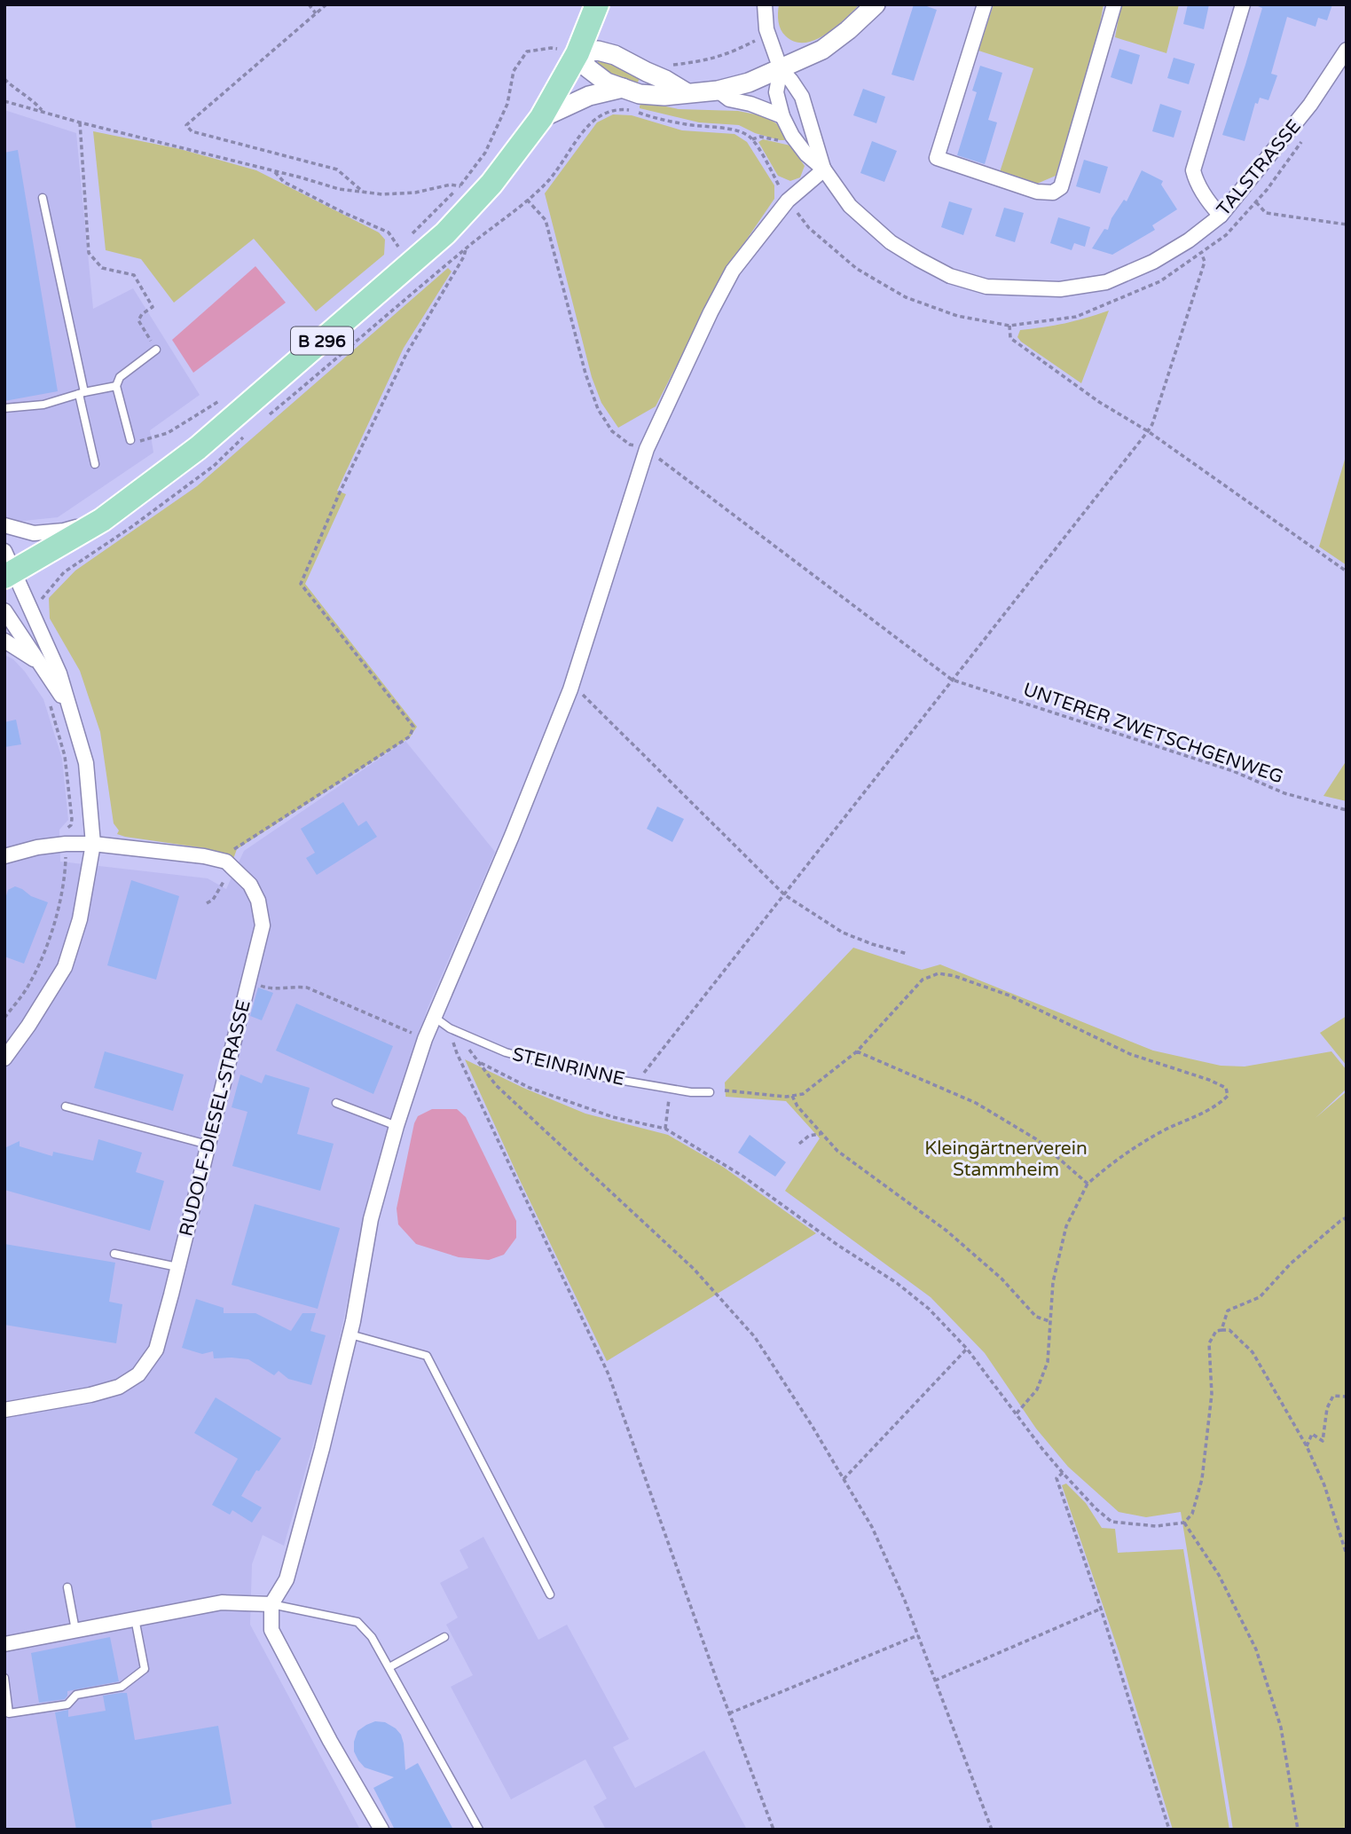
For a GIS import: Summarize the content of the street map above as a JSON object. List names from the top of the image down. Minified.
{"streets":{"main road":["B 296"],"street":["TALSTRASSE","RUDOLF-DIESEL-STRASSE"],"lane":["STEINRINNE"],"path":["UNTERER ZWETSCHGENWEG"]},"parks":["Kleingärtnerverein Stammheim"]}
